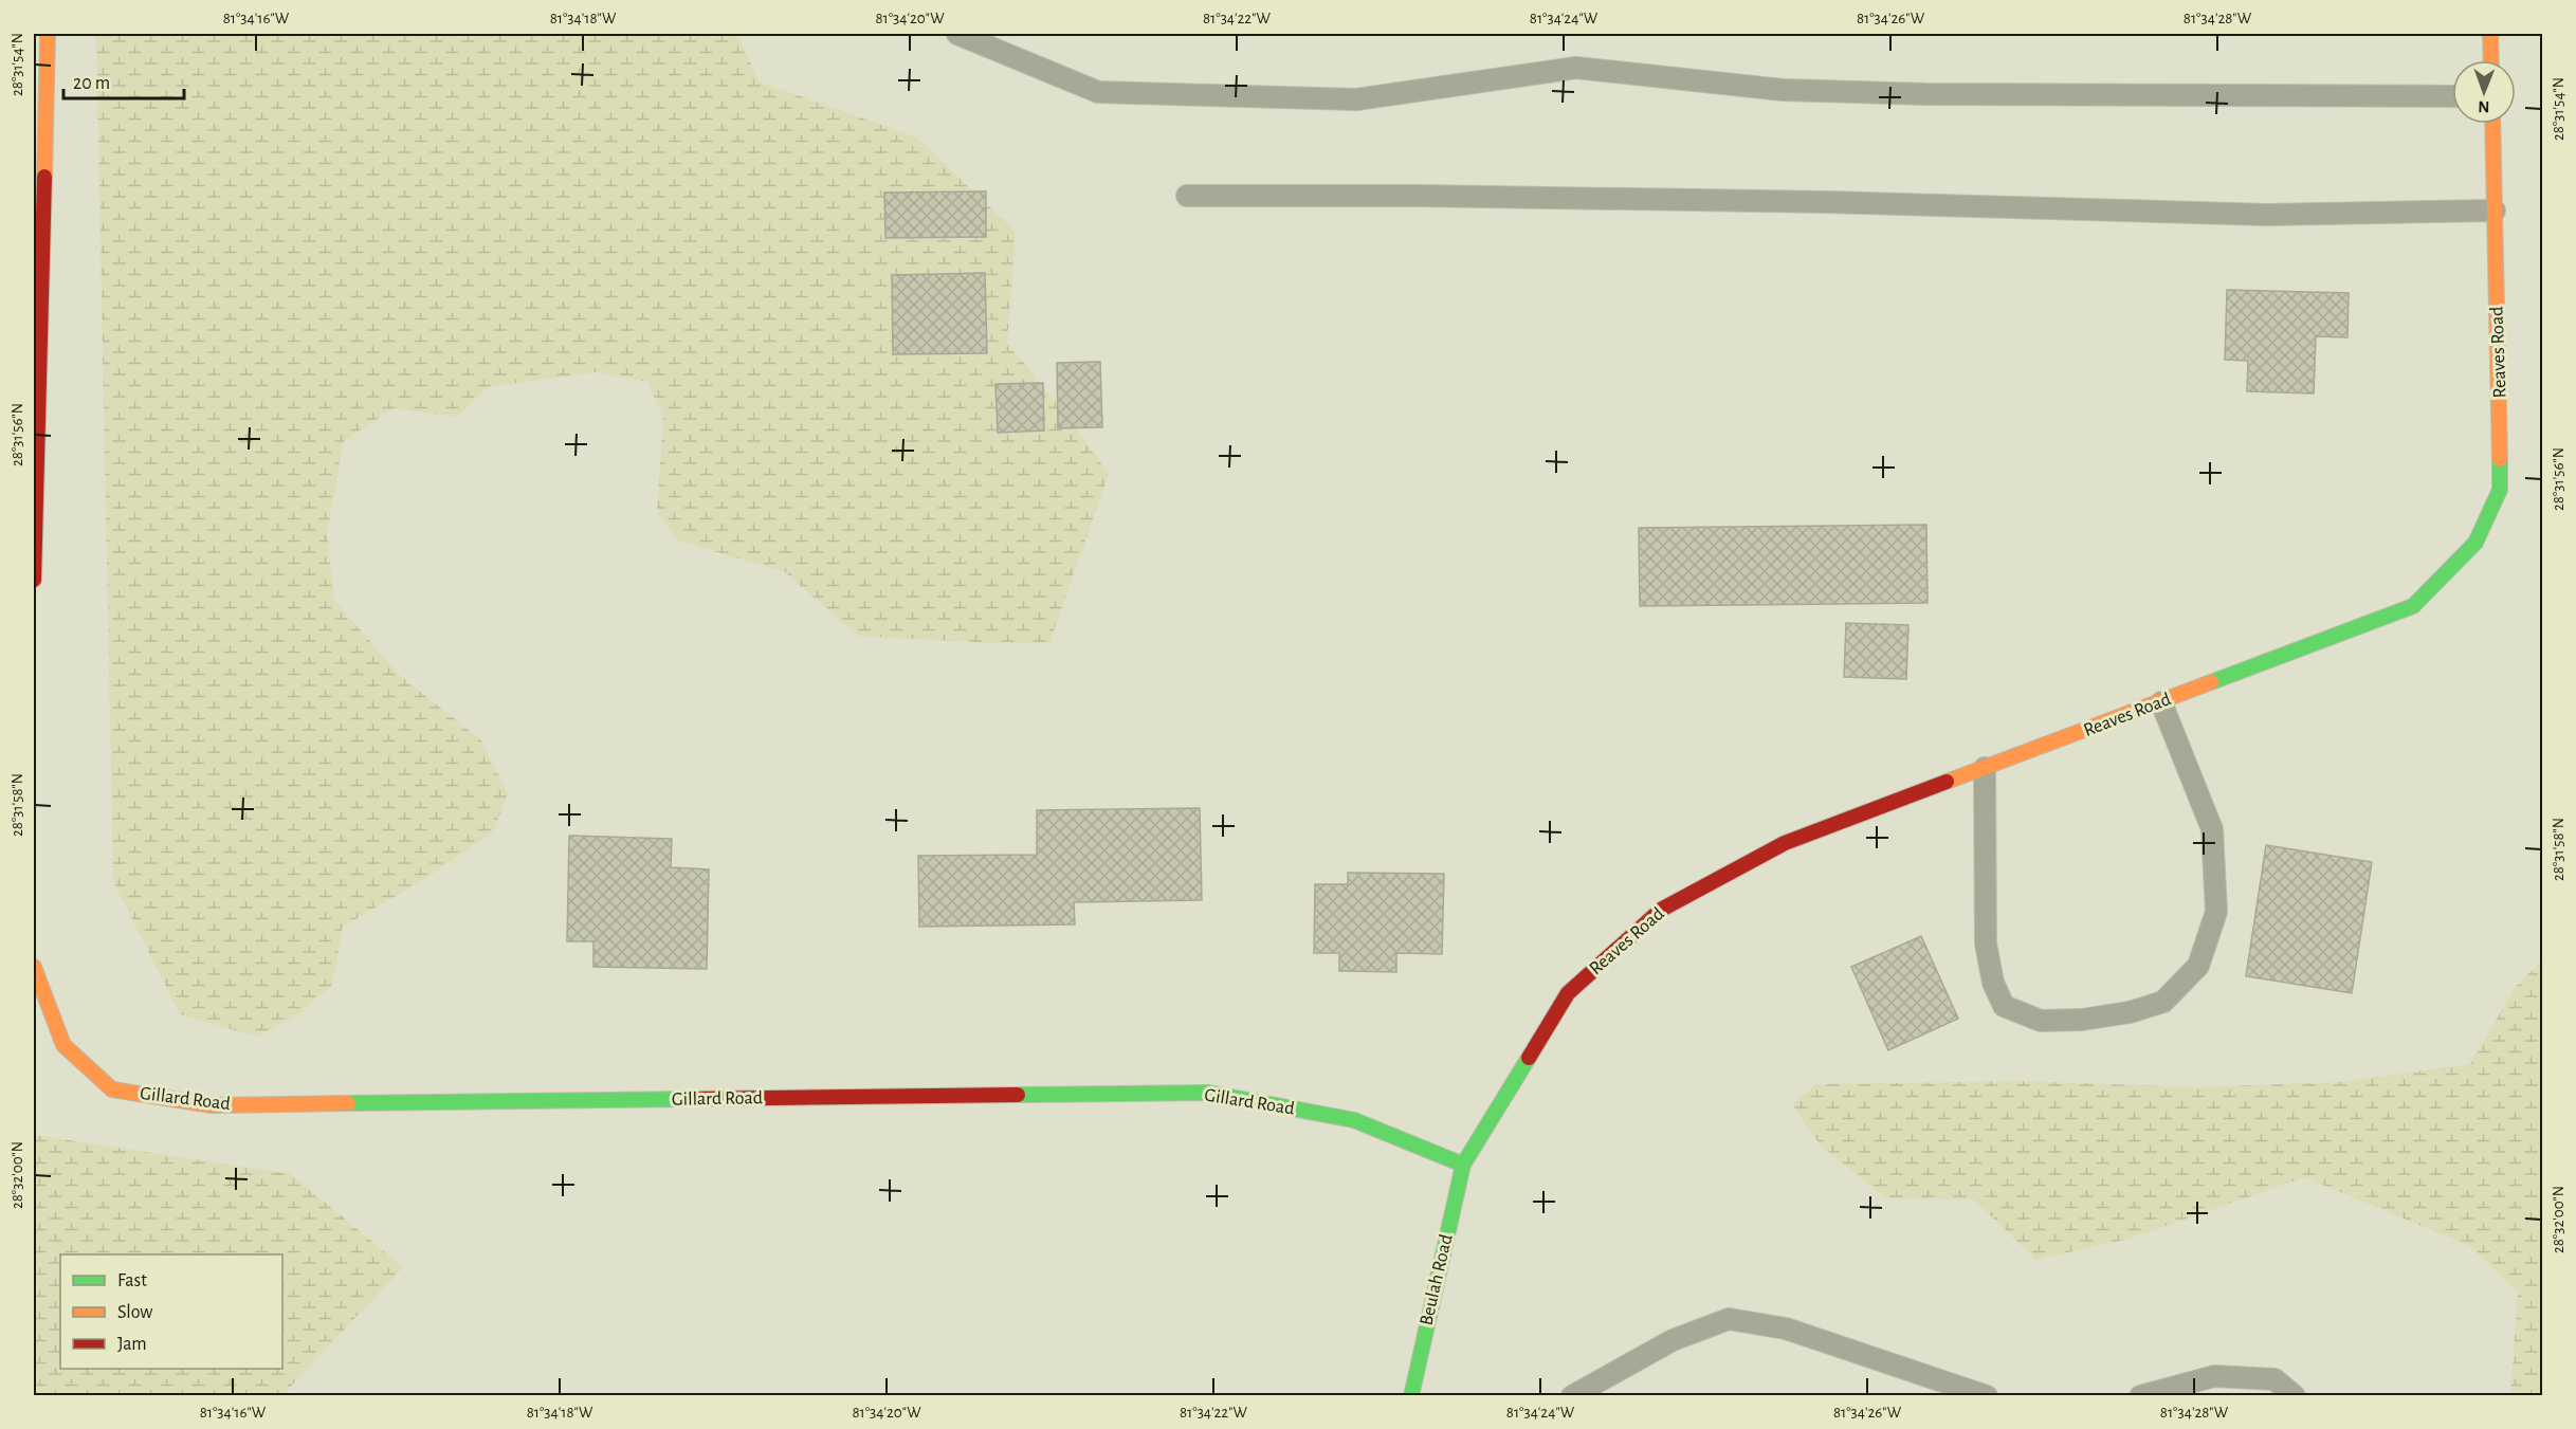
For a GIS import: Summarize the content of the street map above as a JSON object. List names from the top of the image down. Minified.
{"streets":{"street":["Reaves Road","Gillard Road","Beulah Road"]},"crossings":[["Reaves Road","Gillard Road"],["Reaves Road","Beulah Road"],["Gillard Road","Beulah Road"]],"legend":["Fast","Slow","Jam"],"scale_bar":"20 m","north":"bottom","coordinates":["81°34'16\"W","81°34'18\"W","81°34'20\"W","81°34'22\"W","81°34'24\"W","81°34'26\"W","81°34'28\"W","28°31'54\"N","28°31'56\"N","28°31'58\"N","28°32'00\"N"]}
